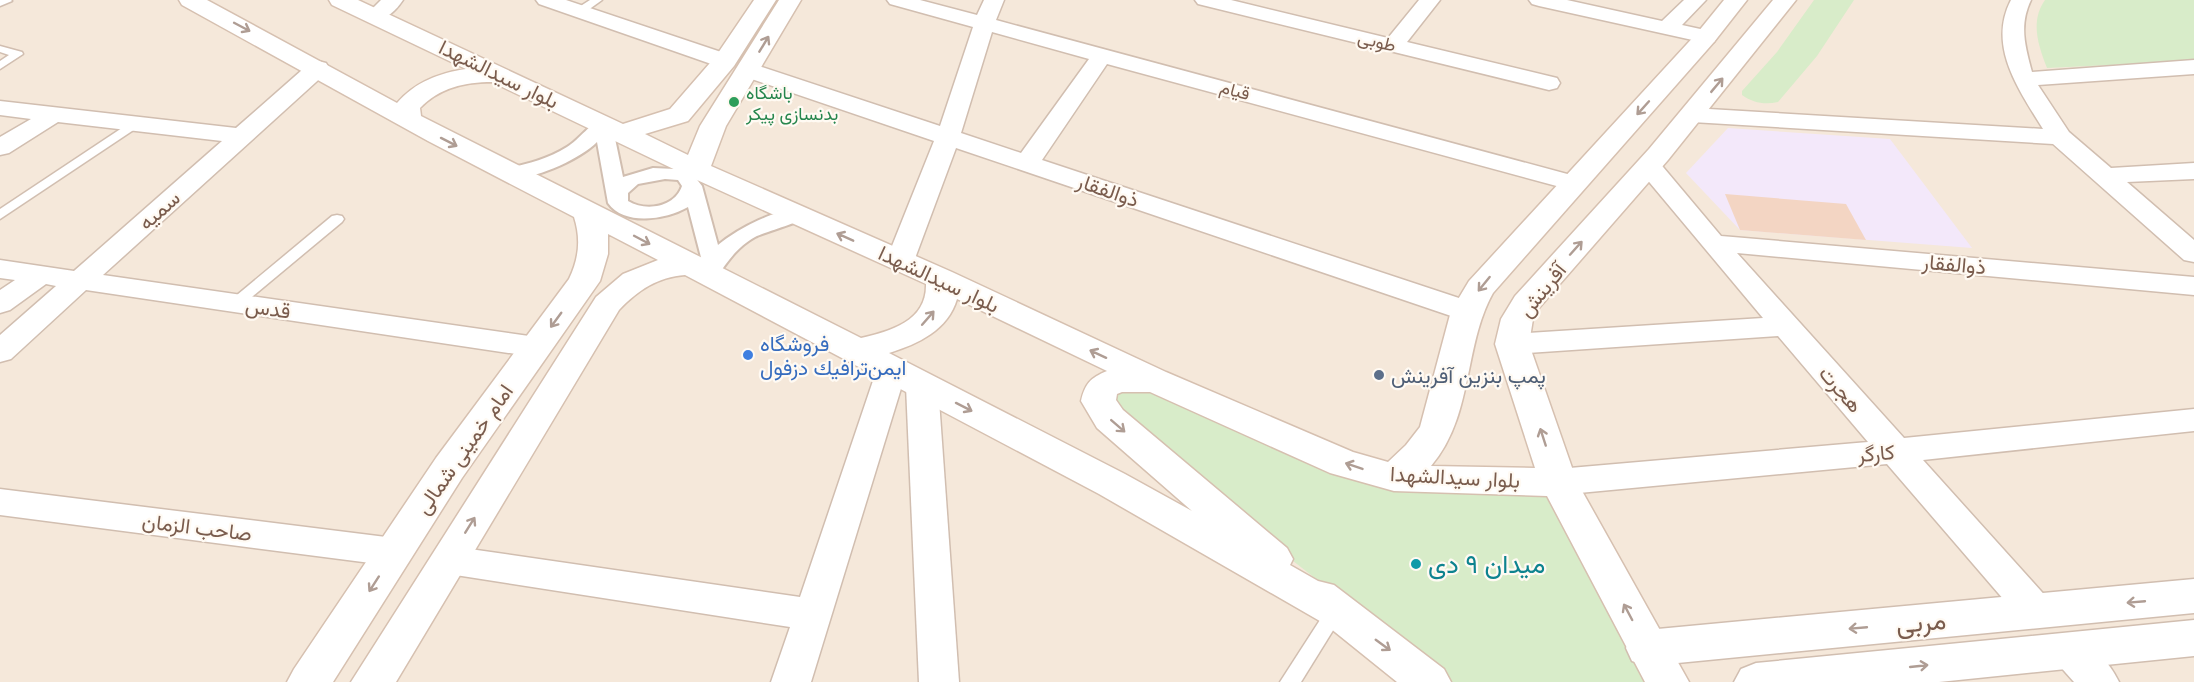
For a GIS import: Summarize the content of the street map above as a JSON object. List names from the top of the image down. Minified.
{"streets":{"main road":["بلوار سیدالشهدا","آفرینش","امام خمینی شمالی","مربی"],"street":["طوبی","قیام","ذوالفقار","سمیه","قدس","هجرت","کارگر","صاحب الزمان"]},"crossings":[["بلوار سیدالشهدا","آفرینش"],["بلوار سیدالشهدا","کارگر"],["ذوالفقار","هجرت"],["سمیه","قدس"],["آفرینش","هجرت"],["آفرینش","کارگر"],["آفرینش","مربی"],["قدس","امام خمینی شمالی"],["هجرت","کارگر"],["هجرت","مربی"],["امام خمینی شمالی","صاحب الزمان"]],"one_way":["آفرینش"],"places":["باشگاه بدنسازی پیکر","فروشگاه ايمن‌ترافيك دزفول","پمپ بنزین آفرینش","میدان ۹ دی"]}
